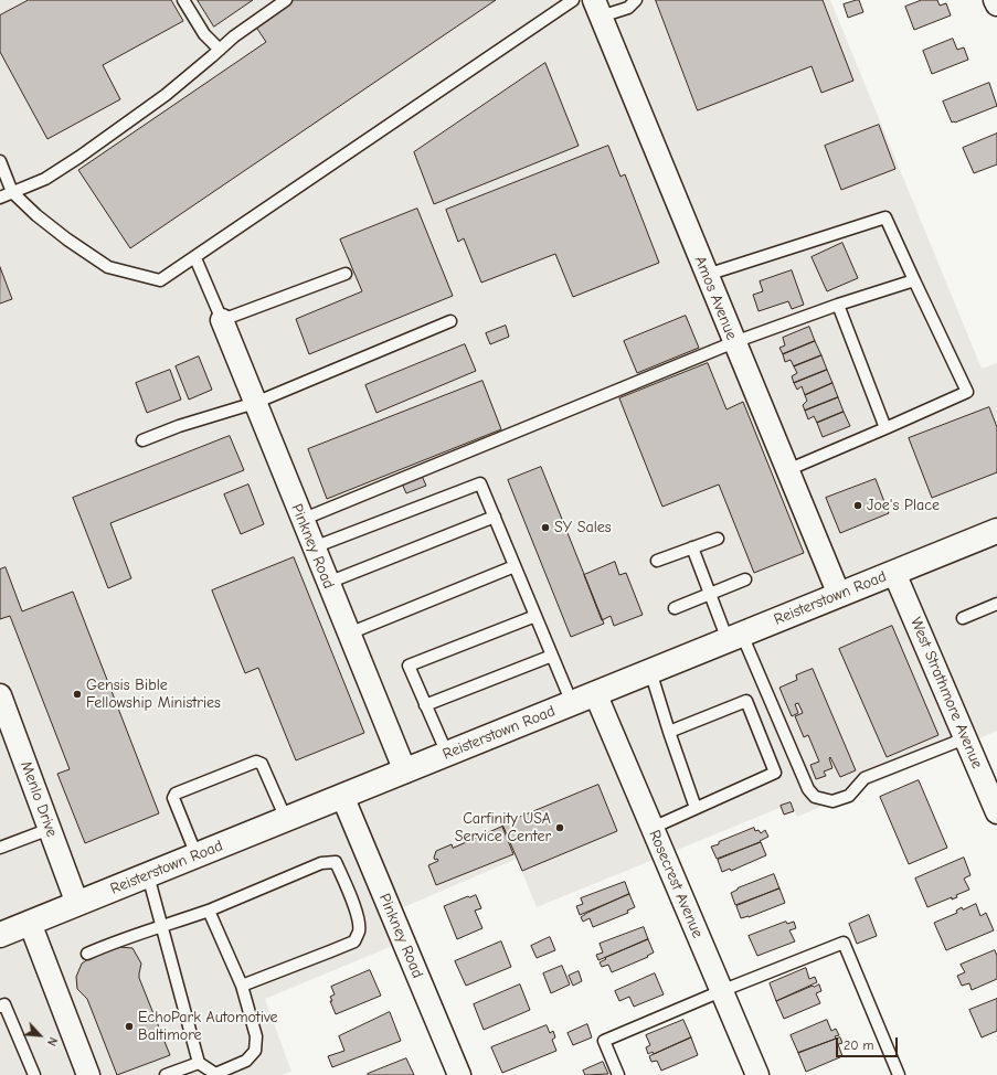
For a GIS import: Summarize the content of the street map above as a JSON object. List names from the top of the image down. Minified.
{"streets":{"main road":["Reisterstown Road"],"street":["Amos Avenue","Pinkney Road","West Strathmore Avenue","Menlo Drive","Rosecrest Avenue"]},"crossings":[["Amos Avenue","Reisterstown Road"],["Pinkney Road","Reisterstown Road"],["Reisterstown Road","West Strathmore Avenue"],["Reisterstown Road","Menlo Drive"],["Reisterstown Road","Rosecrest Avenue"]],"places":["Joe's Place","SY Sales","Gensis Bible Fellowship Ministries","Carfinity USA Service Center","EchoPark Automotive Baltimore"],"scale_bar":"20 m","north":"bottom right"}
